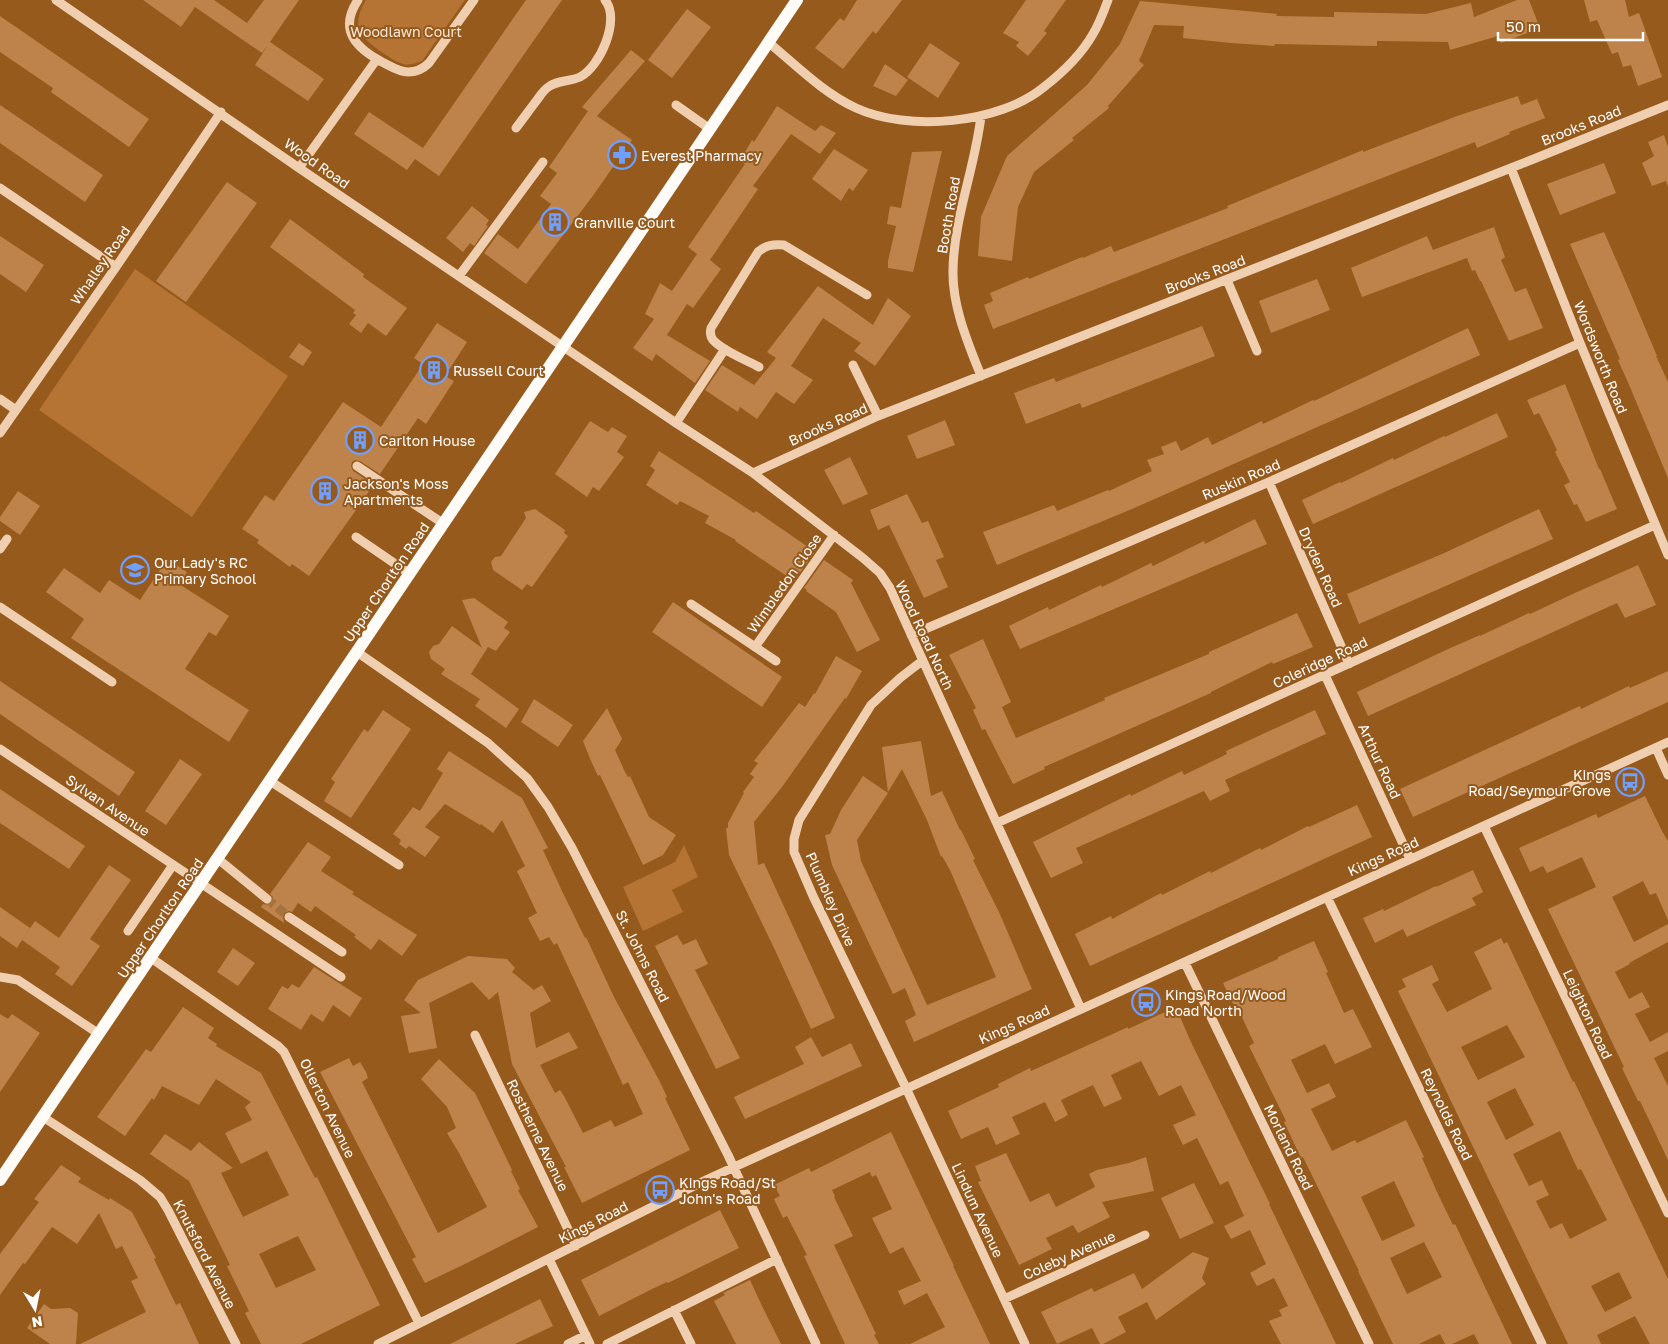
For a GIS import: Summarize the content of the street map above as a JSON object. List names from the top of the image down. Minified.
{"streets":{"main road":["Upper Chorlton Road"],"street":["Brooks Road","Wood Road","Booth Road","Whalley Road","Wordsworth Road","Ruskin Road","Dryden Road","Wimbledon Close","Wood Road North","Coleridge Road","Arthur Road","Sylvan Avenue","Kings Road","Plumbley Drive","St. Johns Road","Leighton Road","Ollerton Avenue","Reynolds Road","Rostherne Avenue","Morland Road","Lindum Avenue","Knutsford Avenue","Coleby Avenue"]},"crossings":[["Brooks Road","Booth Road"],["Brooks Road","Wordsworth Road"],["Brooks Road","Wood Road North"],["Wood Road","Whalley Road"],["Wood Road","Upper Chorlton Road"],["Wood Road","Wood Road North"],["Wordsworth Road","Ruskin Road"],["Wordsworth Road","Coleridge Road"],["Ruskin Road","Dryden Road"],["Ruskin Road","Wood Road North"],["Dryden Road","Coleridge Road"],["Upper Chorlton Road","Wood Road North"],["Upper Chorlton Road","Sylvan Avenue"],["Upper Chorlton Road","St. Johns Road"],["Upper Chorlton Road","Ollerton Avenue"],["Upper Chorlton Road","Knutsford Avenue"],["Wimbledon Close","Wood Road North"],["Wood Road North","Coleridge Road"],["Wood Road North","Kings Road"],["Wood Road North","Plumbley Drive"],["Coleridge Road","Arthur Road"],["Arthur Road","Kings Road"],["Kings Road","Plumbley Drive"],["Kings Road","St. Johns Road"],["Kings Road","Leighton Road"],["Kings Road","Ollerton Avenue"],["Kings Road","Reynolds Road"],["Kings Road","Rostherne Avenue"],["Kings Road","Morland Road"],["Kings Road","Lindum Avenue"],["Plumbley Drive","Lindum Avenue"],["Lindum Avenue","Coleby Avenue"]],"parks":["Woodlawn Court"],"places":{"pharmacy":["Everest Pharmacy"],"building":["Granville Court","Russell Court","Carlton House","Jackson's Moss Apartments"],"school or university":["Our Lady's RC Primary School"],"bus stop":["Kings Road/Seymour Grove","Kings Road/Wood Road North","Kings Road/St John's Road"]},"scale_bar":"50 m","north":"bottom"}
